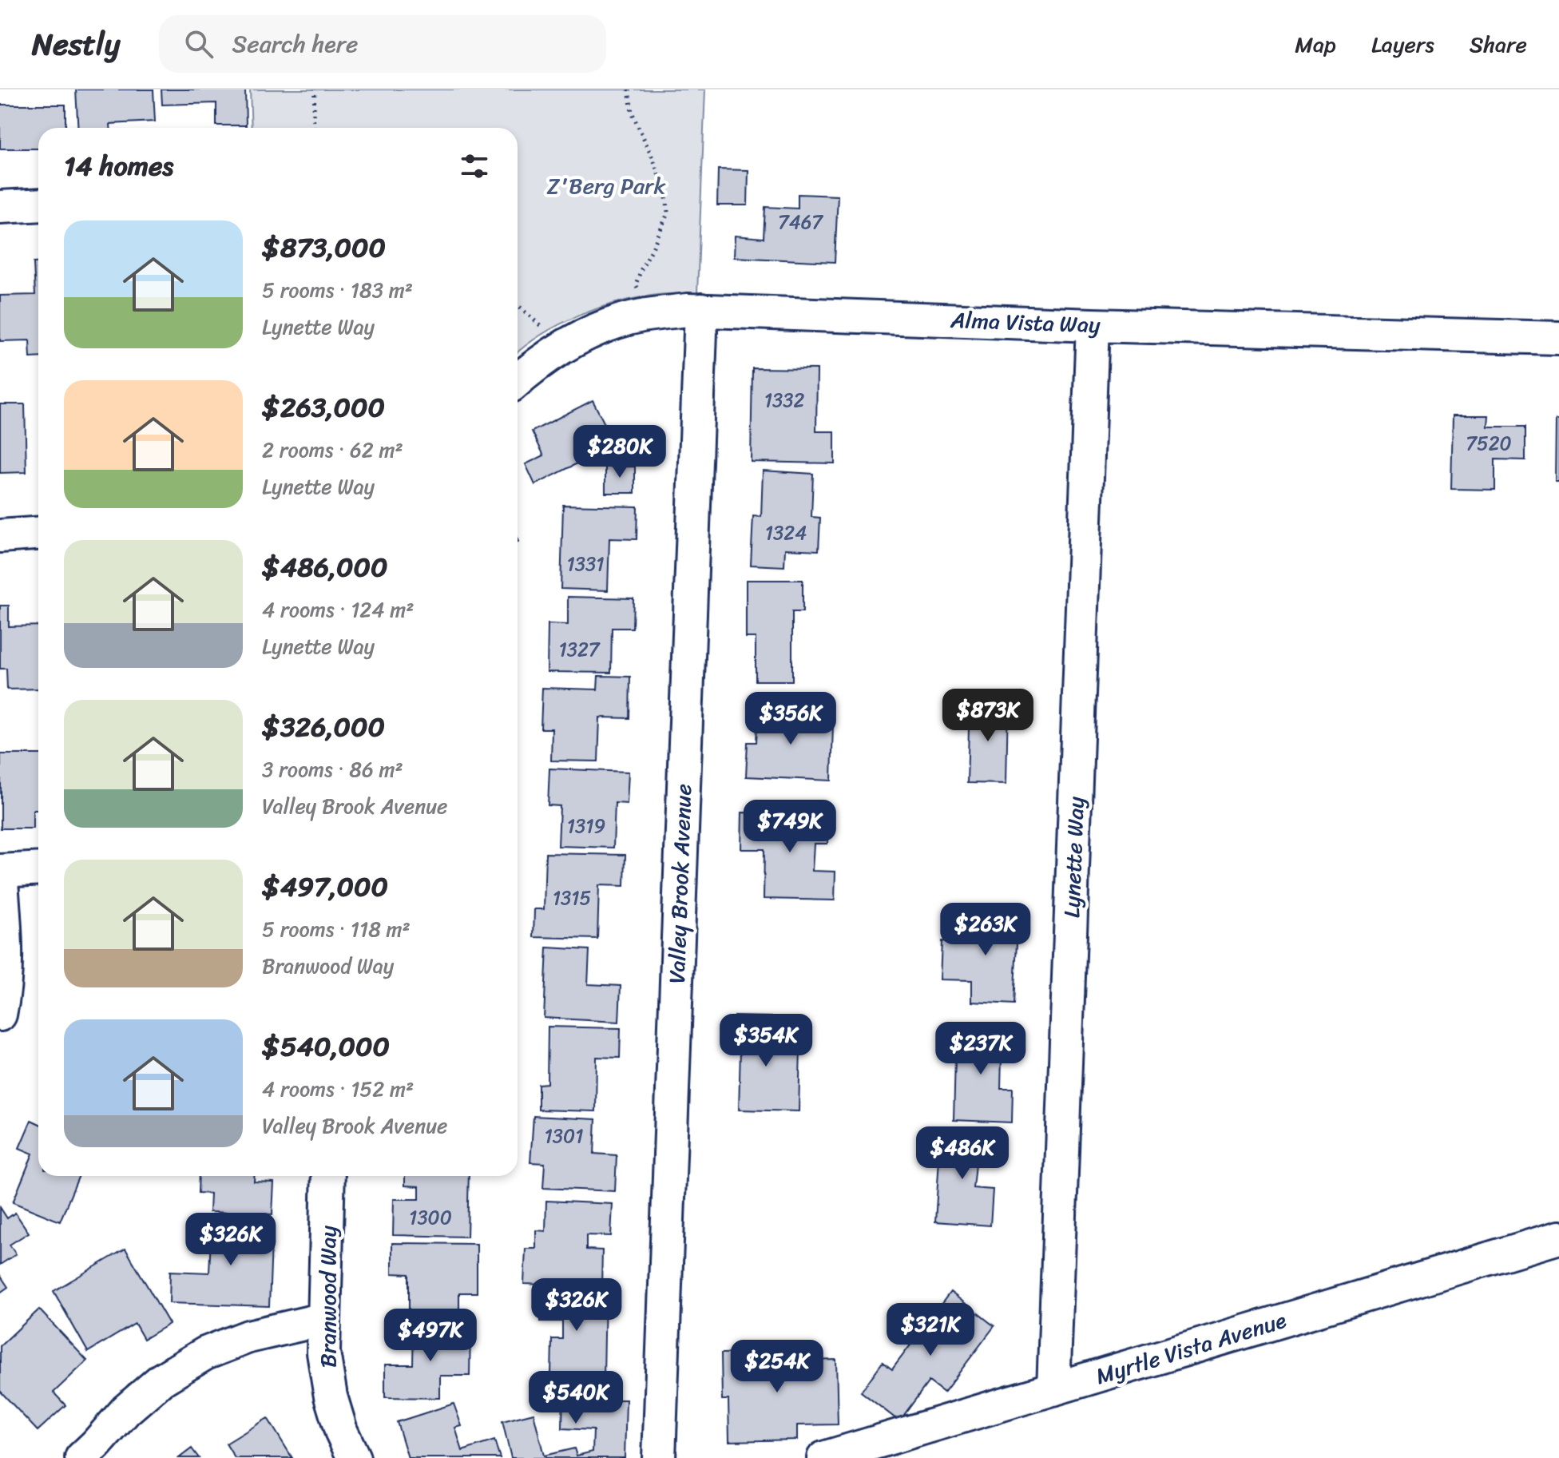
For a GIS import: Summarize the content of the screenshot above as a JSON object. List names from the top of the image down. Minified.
{"streets":{"street":["Alma Vista Way","Lynette Way","Valley Brook Avenue","Branwood Way","Myrtle Vista Avenue"]},"crossings":[["Alma Vista Way","Lynette Way"],["Alma Vista Way","Valley Brook Avenue"],["Lynette Way","Myrtle Vista Avenue"]],"parks":["Z'Berg Park"],"house_numbers":["7467","1332","7520","1324","1331","1327","1319","1315","1301","1300"],"page":{"header":"Nestly","search":"Search here","nav":["Map","Layers","Share"],"heading":"14 homes","list":[{"name":"$873,000","note":"5 rooms · 183 m² · Lynette Way"},{"name":"$263,000","note":"2 rooms · 62 m² · Lynette Way"},{"name":"$486,000","note":"4 rooms · 124 m² · Lynette Way"},{"name":"$326,000","note":"3 rooms · 86 m² · Valley Brook Avenue"},{"name":"$497,000","note":"5 rooms · 118 m² · Branwood Way"},{"name":"$540,000","note":"4 rooms · 152 m² · Valley Brook Avenue"}],"price":["$280K","$873K","$356K","$749K","$263K","$354K","$237K","$486K","$326K","$326K","$321K","$497K","$254K","$540K"]}}
